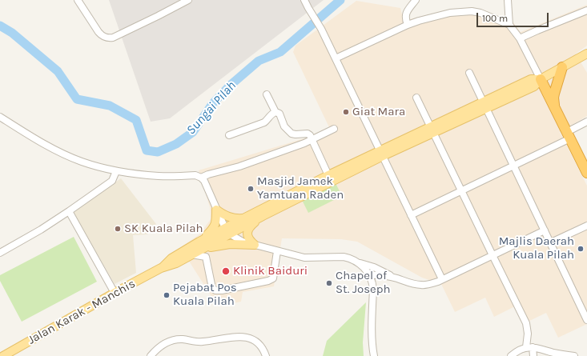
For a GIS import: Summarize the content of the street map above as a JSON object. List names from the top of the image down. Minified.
{"streets":{"main road":["Jalan Karak - Manchis"]},"water":["Sungai Pilah"],"places":["Giat Mara","Masjid Jamek Yamtuan Raden","SK Kuala Pilah","Majlis Daerah Kuala Pilah","Klinik Baiduri","Chapel of St. Joseph","Pejabat Pos Kuala Pilah"],"scale_bar":"100 m"}
